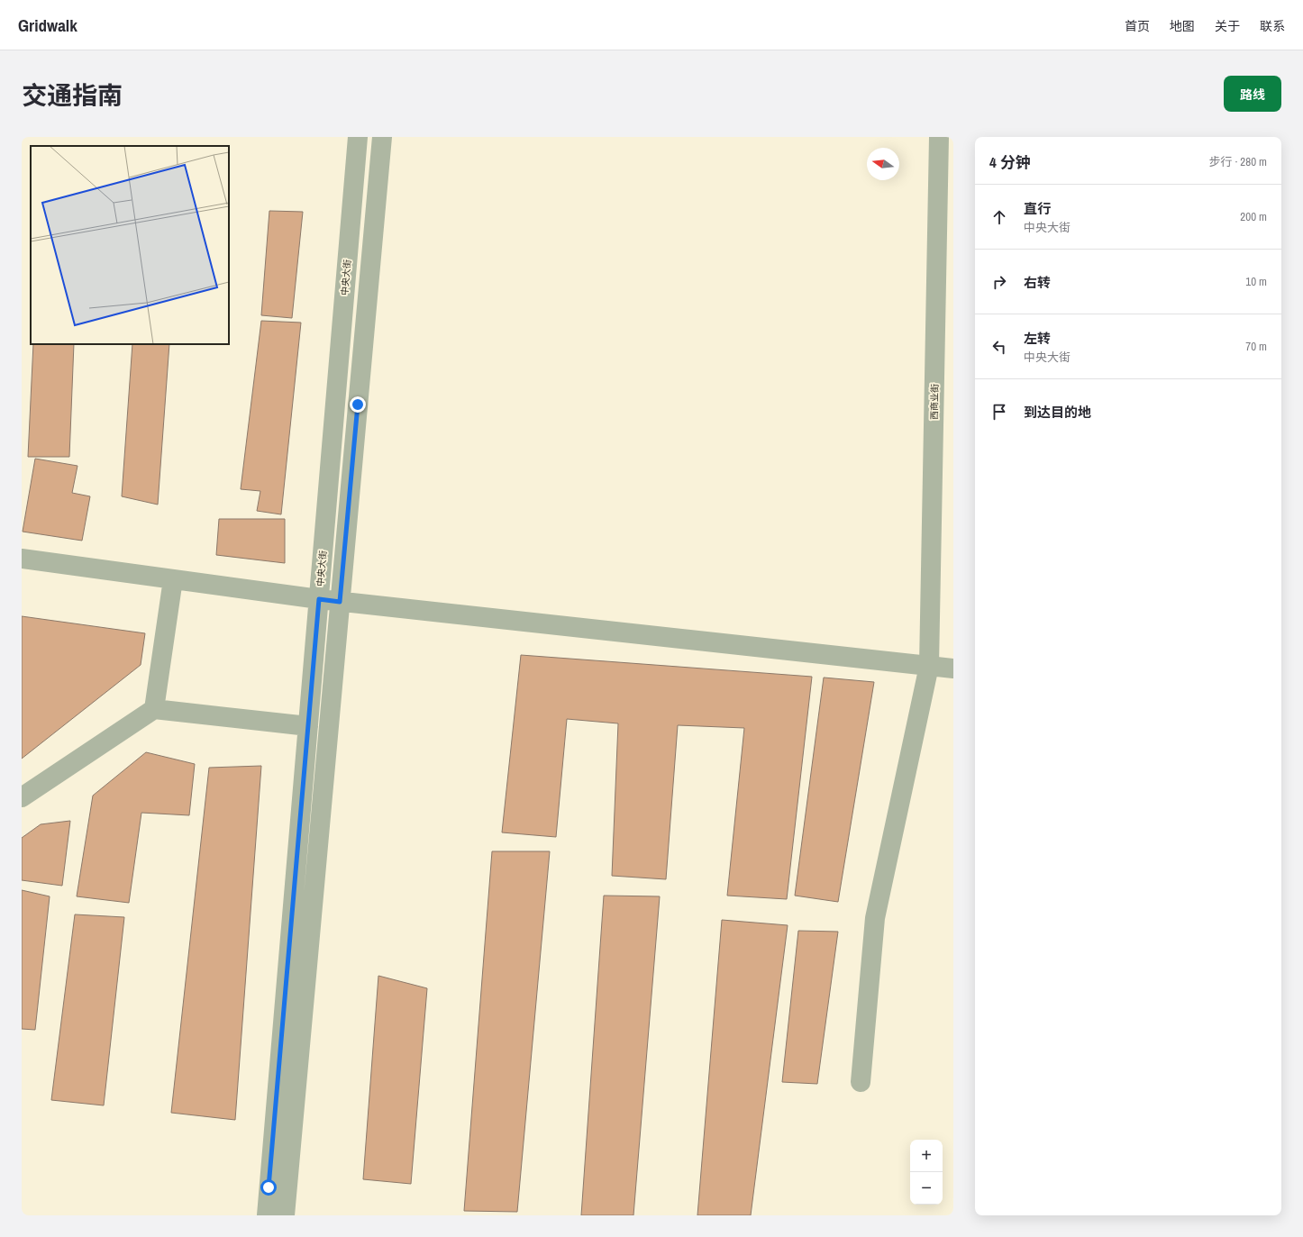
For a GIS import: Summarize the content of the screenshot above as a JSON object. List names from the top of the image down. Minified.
{"streets":{"street":["中央大街","西商业街"]},"north":"left","page":{"header":"Gridwalk","nav":["首页","地图","关于","联系"],"title":"交通指南","buttons":"路线","heading":["4 分钟","步行 · 280 m"],"list":[["直行","中央大街","200 m"],["右转","10 m"],["左转","中央大街","70 m"],"到达目的地"],"map_buttons":["+","−"]}}
